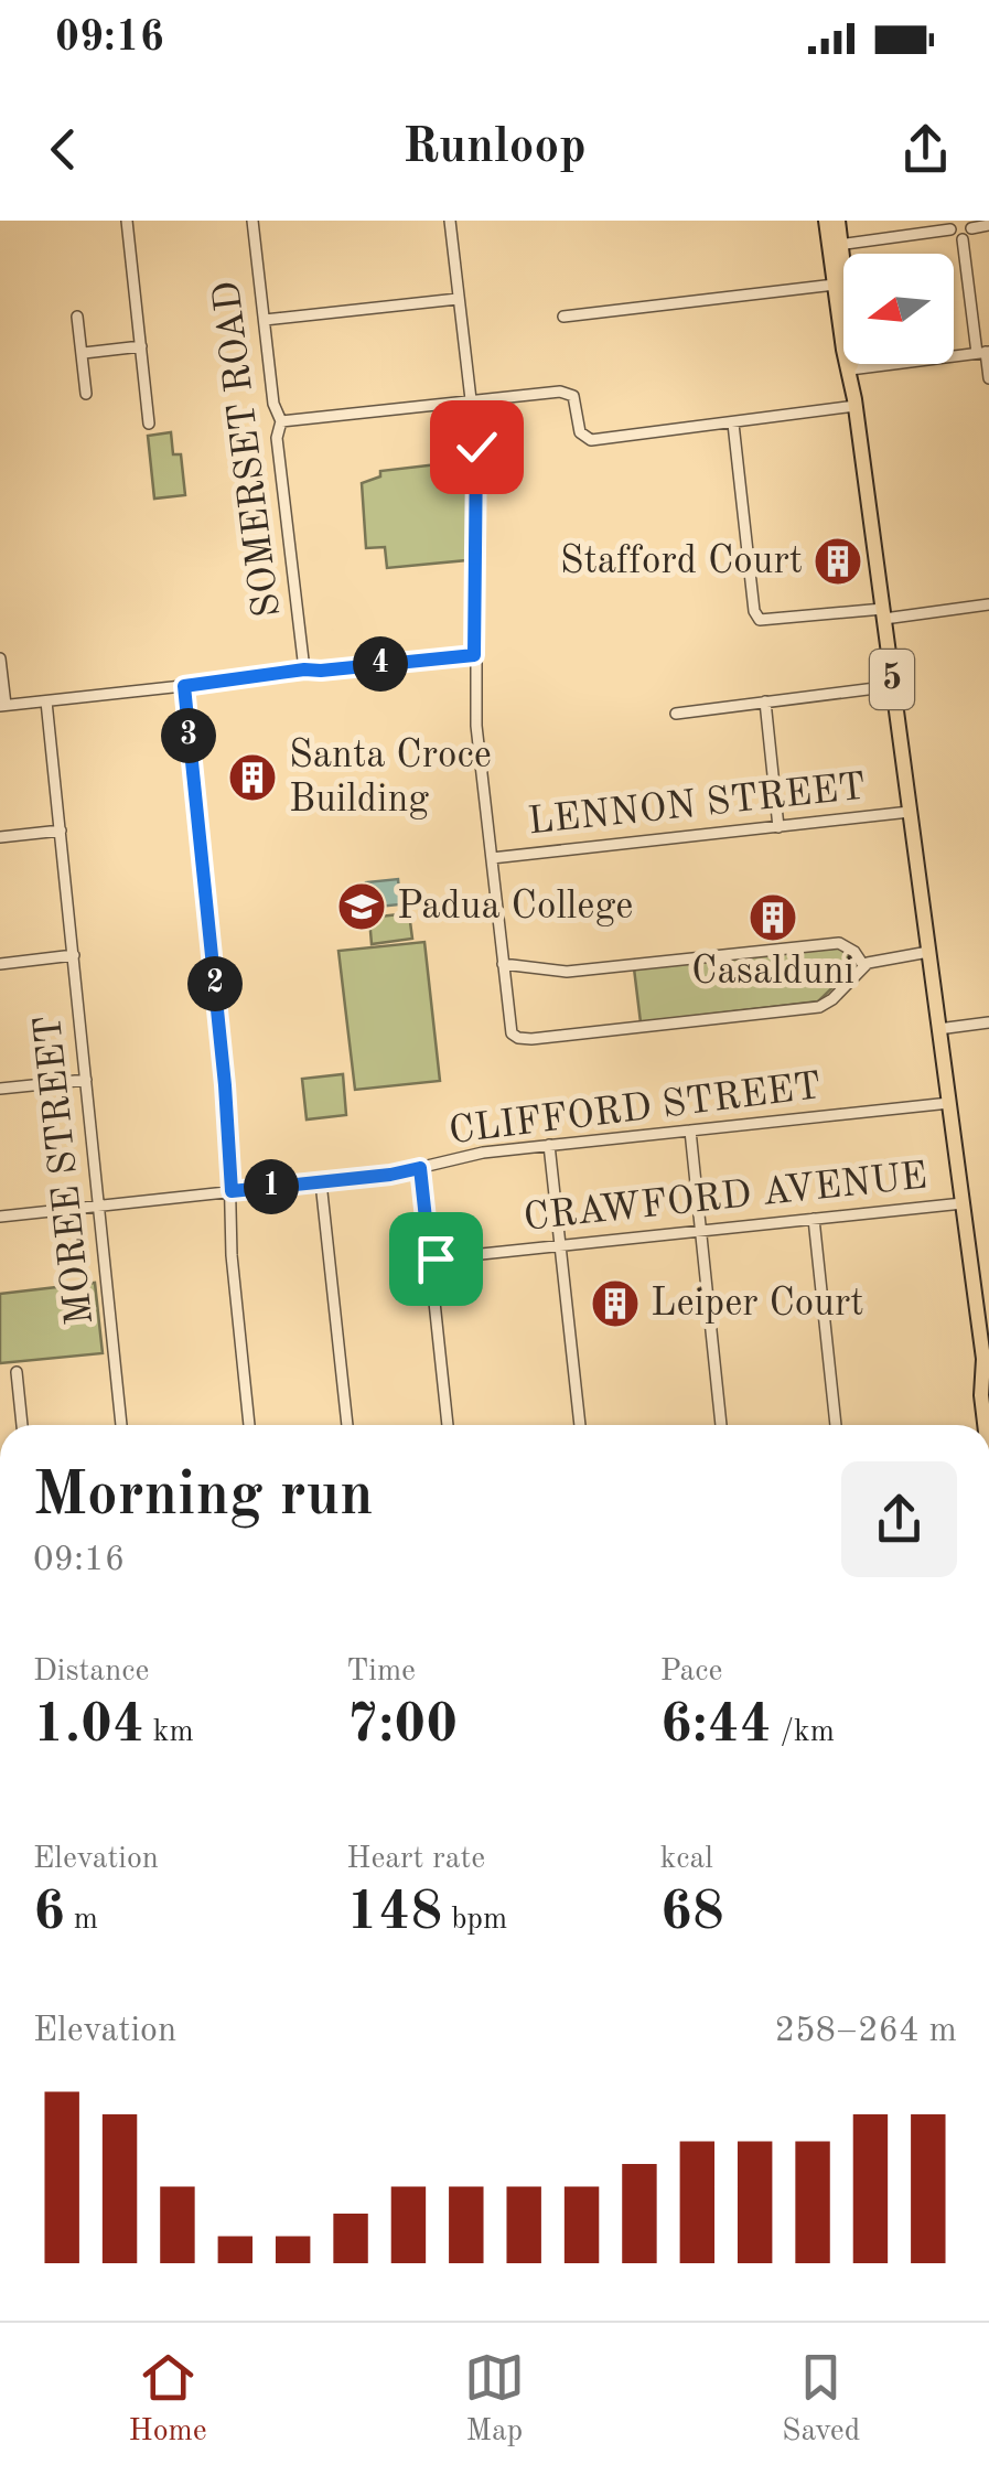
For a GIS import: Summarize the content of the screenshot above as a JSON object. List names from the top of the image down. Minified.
{"streets":{"highway":["5"],"street":["SOMERSET ROAD","LENNON STREET","CLIFFORD STREET","MOREE STREET","CRAWFORD AVENUE"]},"crossings":[["5","LENNON STREET"],["5","CLIFFORD STREET"],["5","CRAWFORD AVENUE"],["CLIFFORD STREET","MOREE STREET"]],"places":{"building":["Stafford Court","Santa Croce Building","Casalduni","Leiper Court"],"school or university":["Padua College"]},"north":"left","page":{"status":"09:16","header":"Runloop","pins":["4","3","2","1"],"heading":["Morning run","09:16"],"stats":[["Distance","1.04 km"],["Time","7:00"],["Pace","6:44 /km"],["Elevation","6 m"],["Heart rate","148 bpm"],["kcal","68"]],"chart":["Elevation","258–264 m"],"tabs":["Home","Map","Saved"]}}
